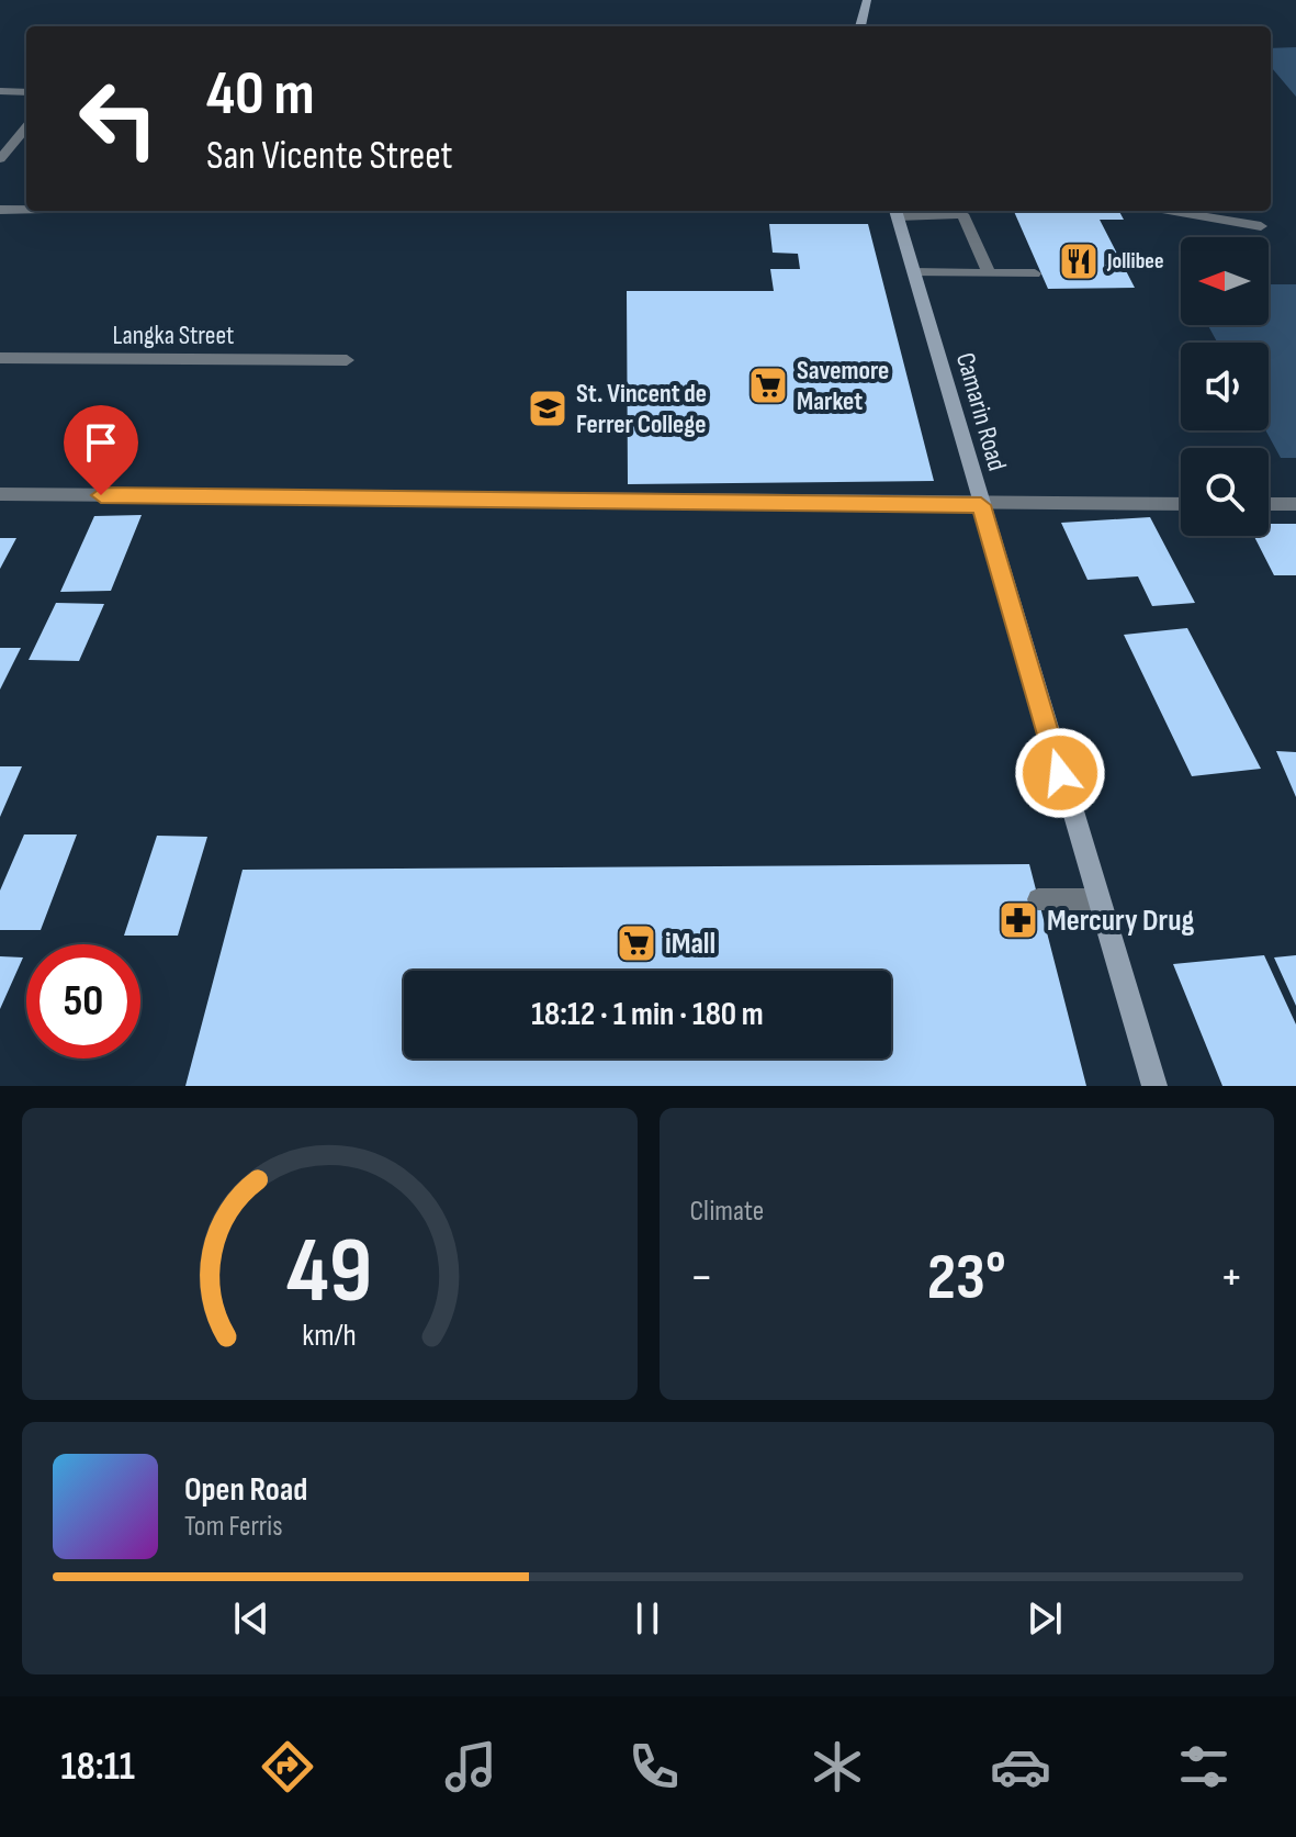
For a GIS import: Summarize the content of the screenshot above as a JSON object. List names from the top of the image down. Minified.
{"streets":{"main road":["Camarin Road"],"street":["Langka Street"]},"places":{"restaurant":["Jollibee"],"supermarket":["Savemore Market","iMall"],"school or university":["St. Vincent de Ferrer College"],"pharmacy":["Mercury Drug"]},"north":"left","page":{"turn":["40 m","San Vicente Street"],"limit":"50","trip":"18:12 · 1 min · 180 m","tile":"Climate","heat":["−","23°","+"],"song":["Open Road","Tom Ferris"],"tabs":"18:11","gauge":["49","km/h"]}}
